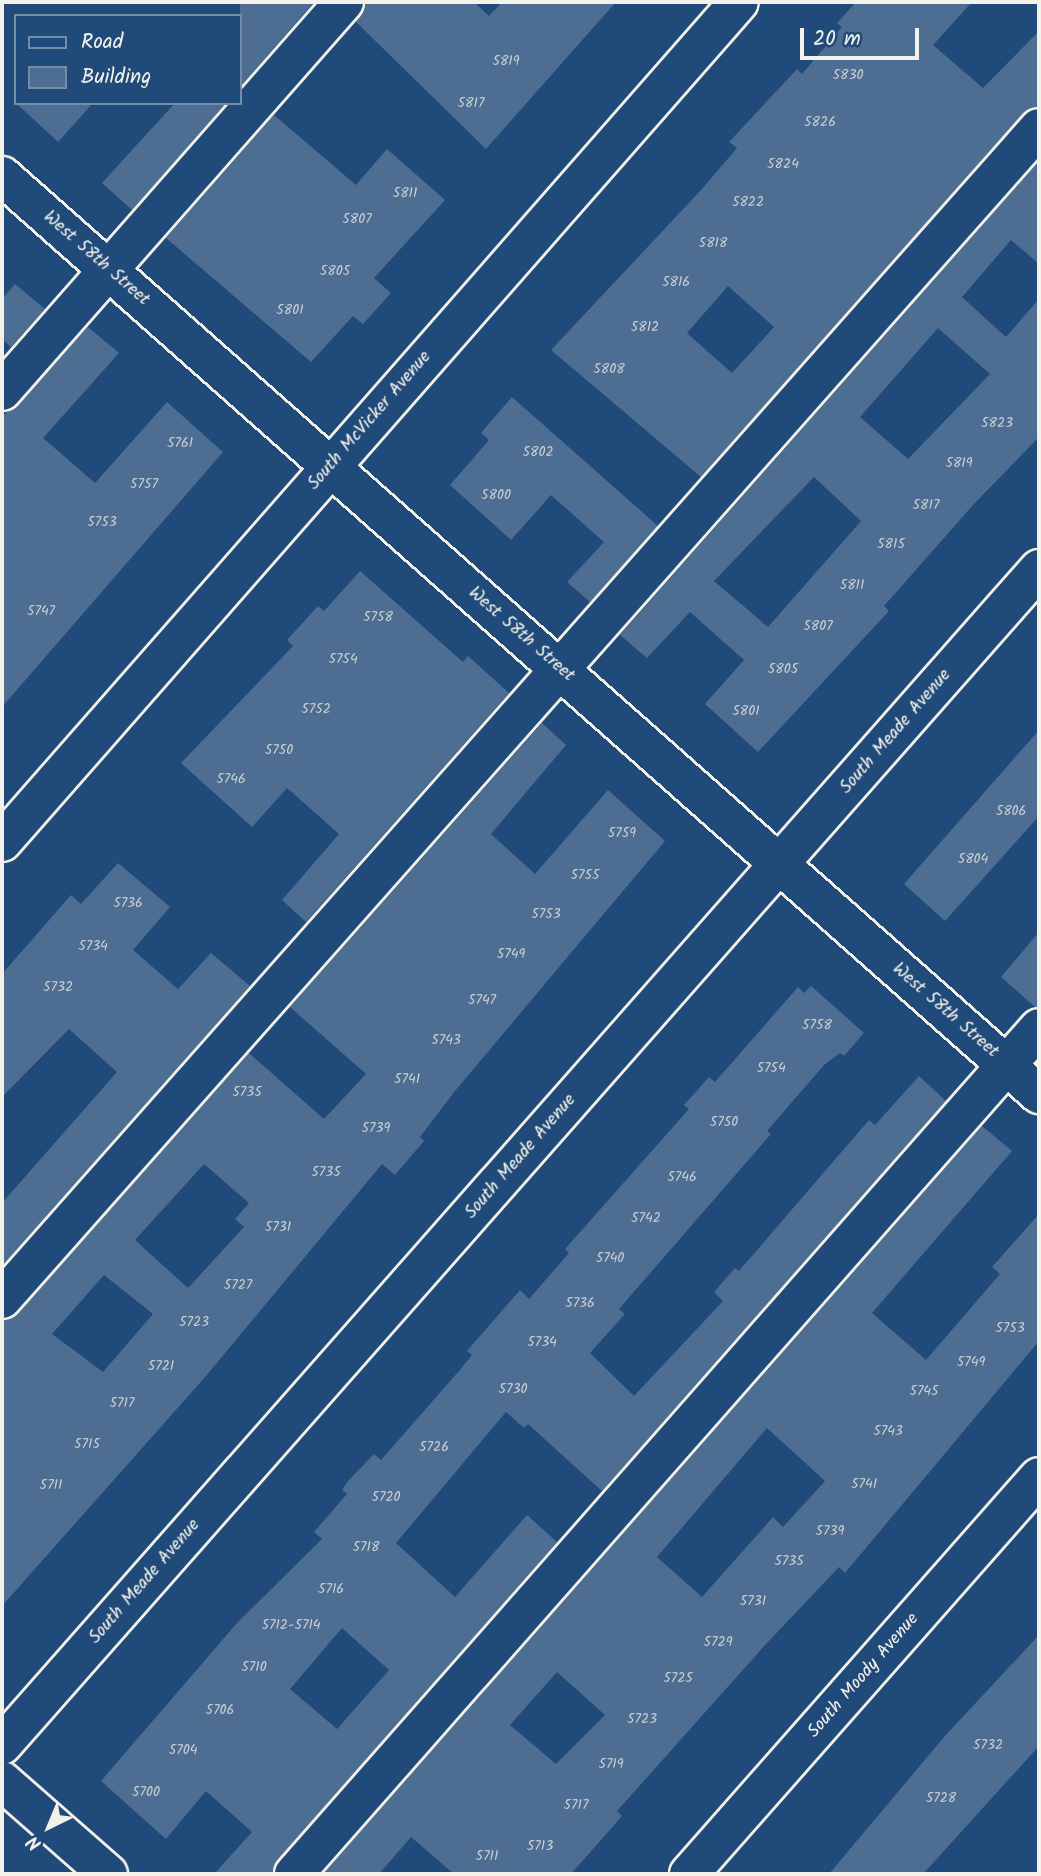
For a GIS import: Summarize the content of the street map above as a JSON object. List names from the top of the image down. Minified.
{"streets":{"street":["West 58th Street","South McVicker Avenue","South Meade Avenue","South Moody Avenue"]},"crossings":[["West 58th Street","South McVicker Avenue"],["West 58th Street","South Meade Avenue"]],"house_numbers":["5819","5830","5817","5826","5824","5811","5822","5807","5818","5805","5816","5801","5812","5808","5823","5761","5802","5819","5757","5800","5817","5753","5815","5811","5747","5758","5807","5754","5805","5752","5801","5750","5746","5806","5759","5804","5755","5736","5753","5734","5749","5732","5747","5758","5743","5754","5741","5735","5750","5739","5735","5746","5742","5731","5740","5727","5736","5723","5753","5734","5749","5721","5730","5745","5717","5743","5715","5726","5741","5711","5720","5739","5718","5735","5716","5731","5712-5714","5729","5710","5725","5706","5723","5732","5704","5719","5700","5728","5717","5713","5711"],"legend":["Road","Building"],"scale_bar":"20 m","north":"bottom left"}
